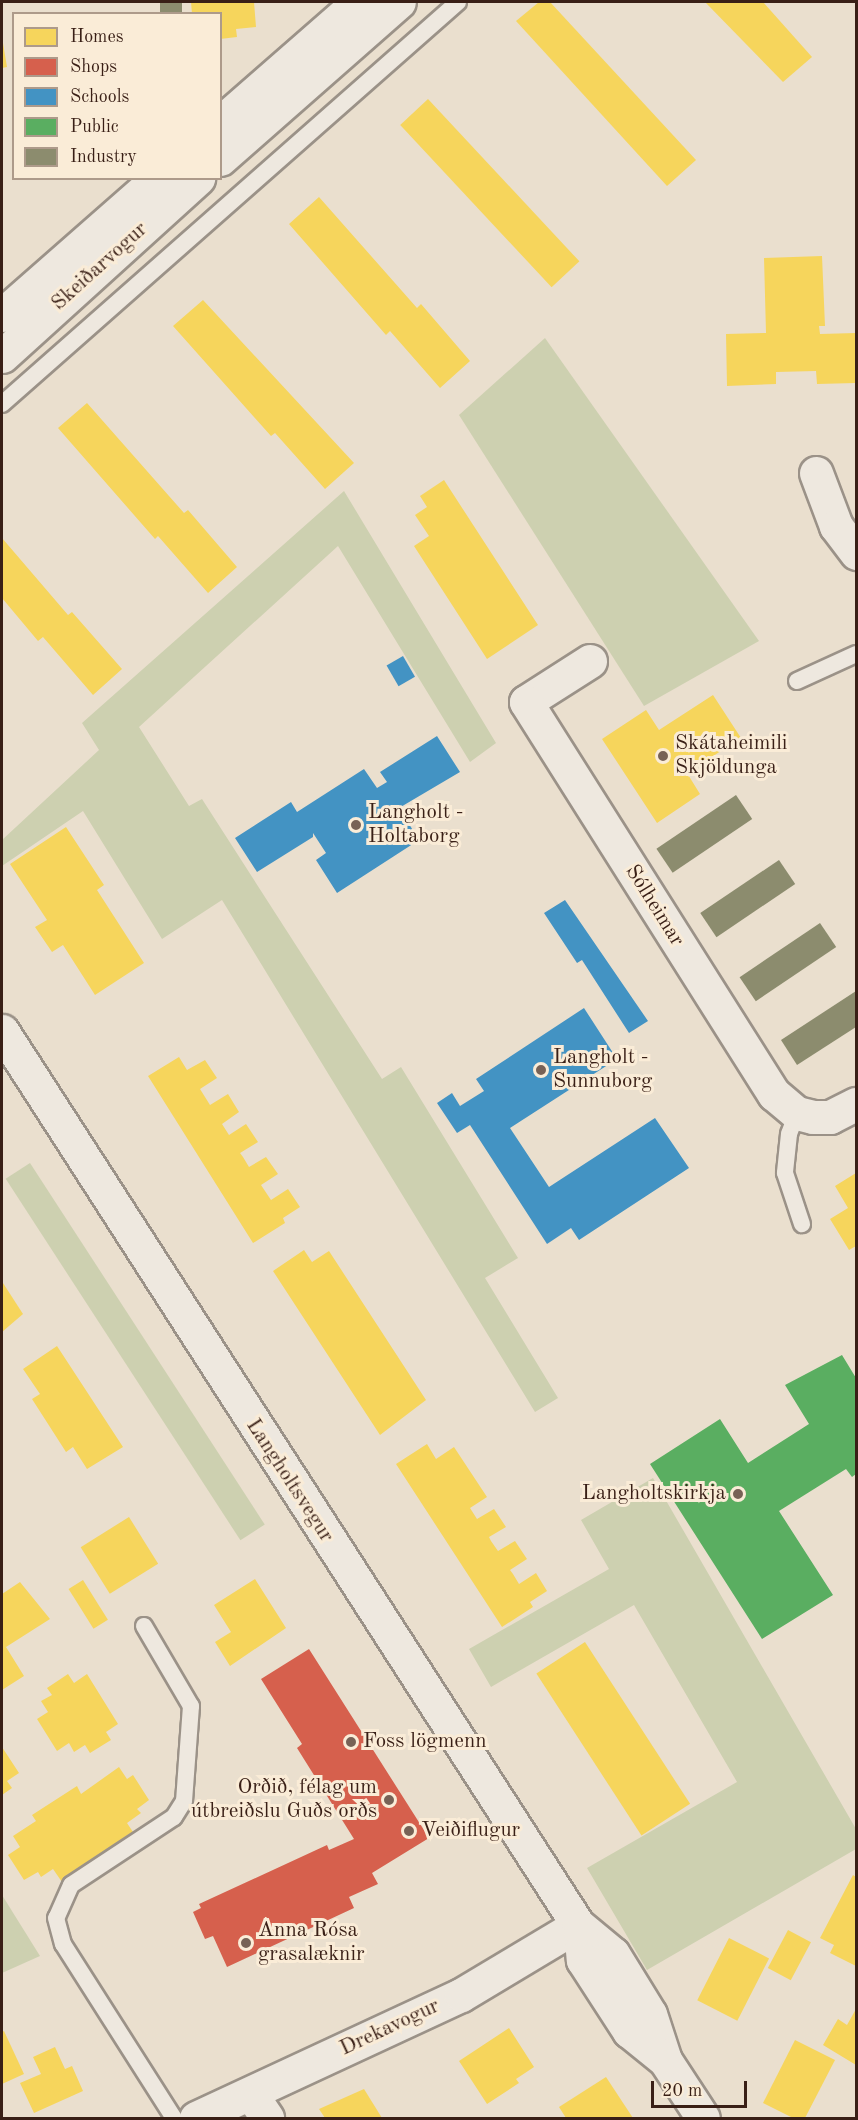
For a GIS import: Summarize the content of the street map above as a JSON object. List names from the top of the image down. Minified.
{"streets":{"street":["Skeiðarvogur","Sólheimar","Langholtsvegur","Drekavogur"]},"crossings":[["Langholtsvegur","Drekavogur"]],"places":["Skátaheimili Skjöldunga","Langholt - Holtaborg","Langholt - Sunnuborg","Langholtskirkja","Foss lögmenn","Orðið, félag um útbreiðslu Guðs orðs","Veiðiflugur","Anna Rósa grasalæknir"],"legend":["Homes","Shops","Schools","Public","Industry"],"scale_bar":"20 m"}
